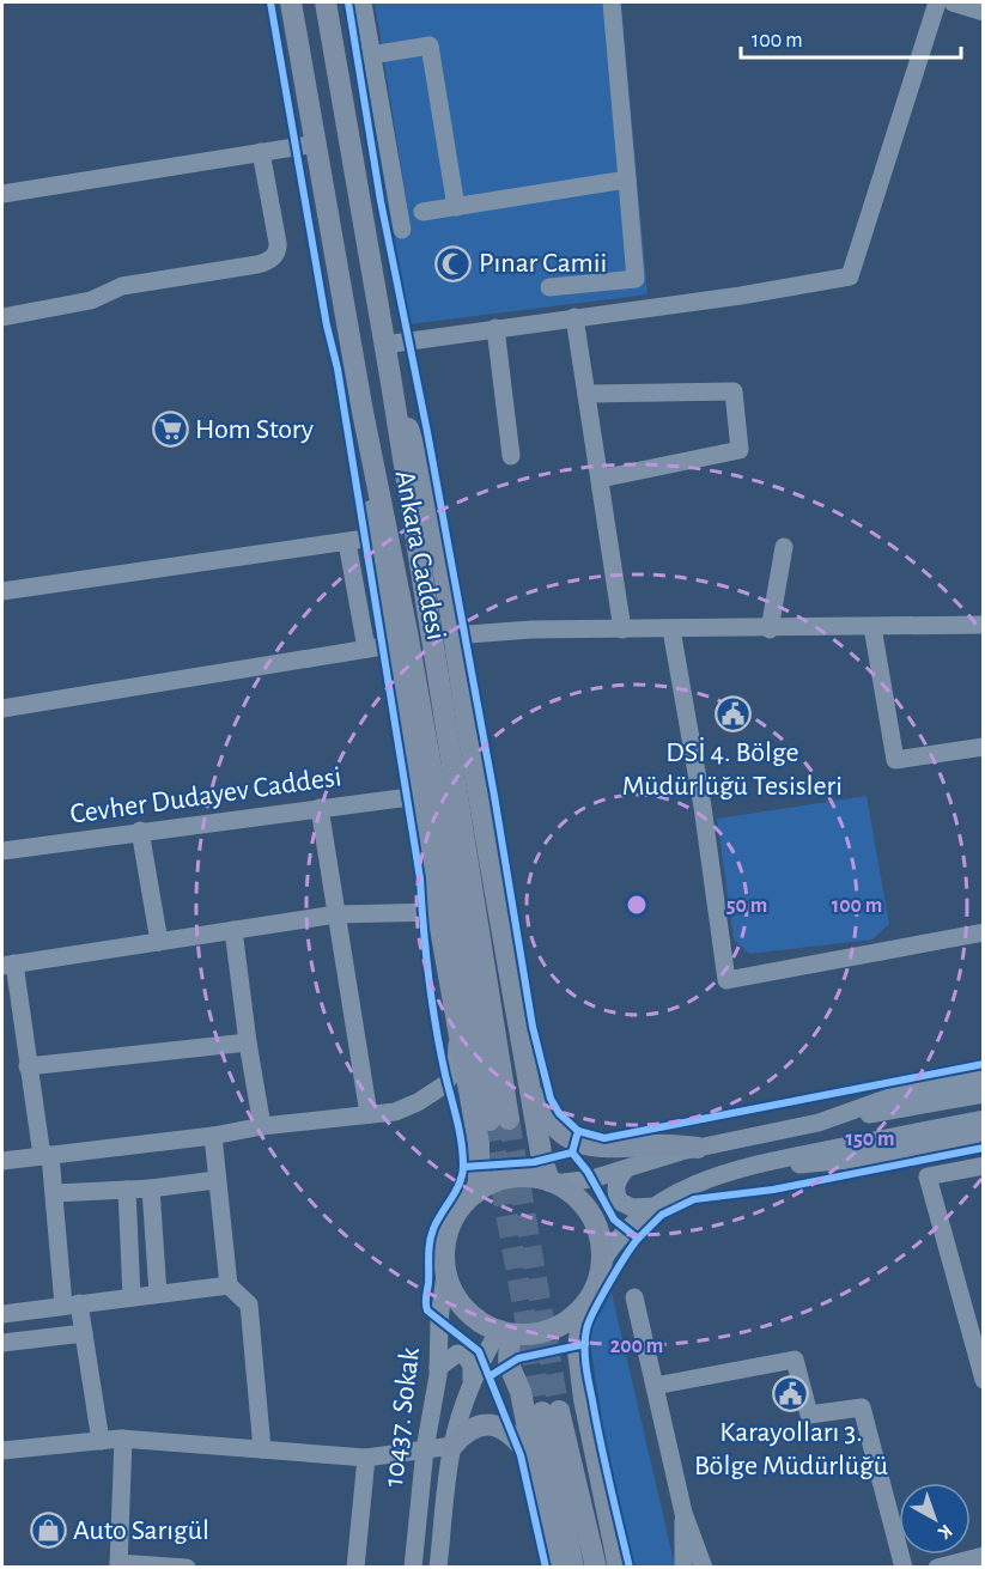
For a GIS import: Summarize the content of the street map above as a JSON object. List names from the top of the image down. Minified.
{"streets":{"main road":["Ankara Caddesi"],"street":["Cevher Dudayev Caddesi","10437. Sokak"]},"places":{"mosque":["Pınar Camii"],"supermarket":["Hom Story"],"public building":["DSİ 4. Bölge Müdürlüğü Tesisleri","Karayolları 3. Bölge Müdürlüğü"],"shop":["Auto Sarıgül"]},"scale_bar":"100 m","north":"bottom right","rings":["50 m","100 m","150 m","200 m"]}
